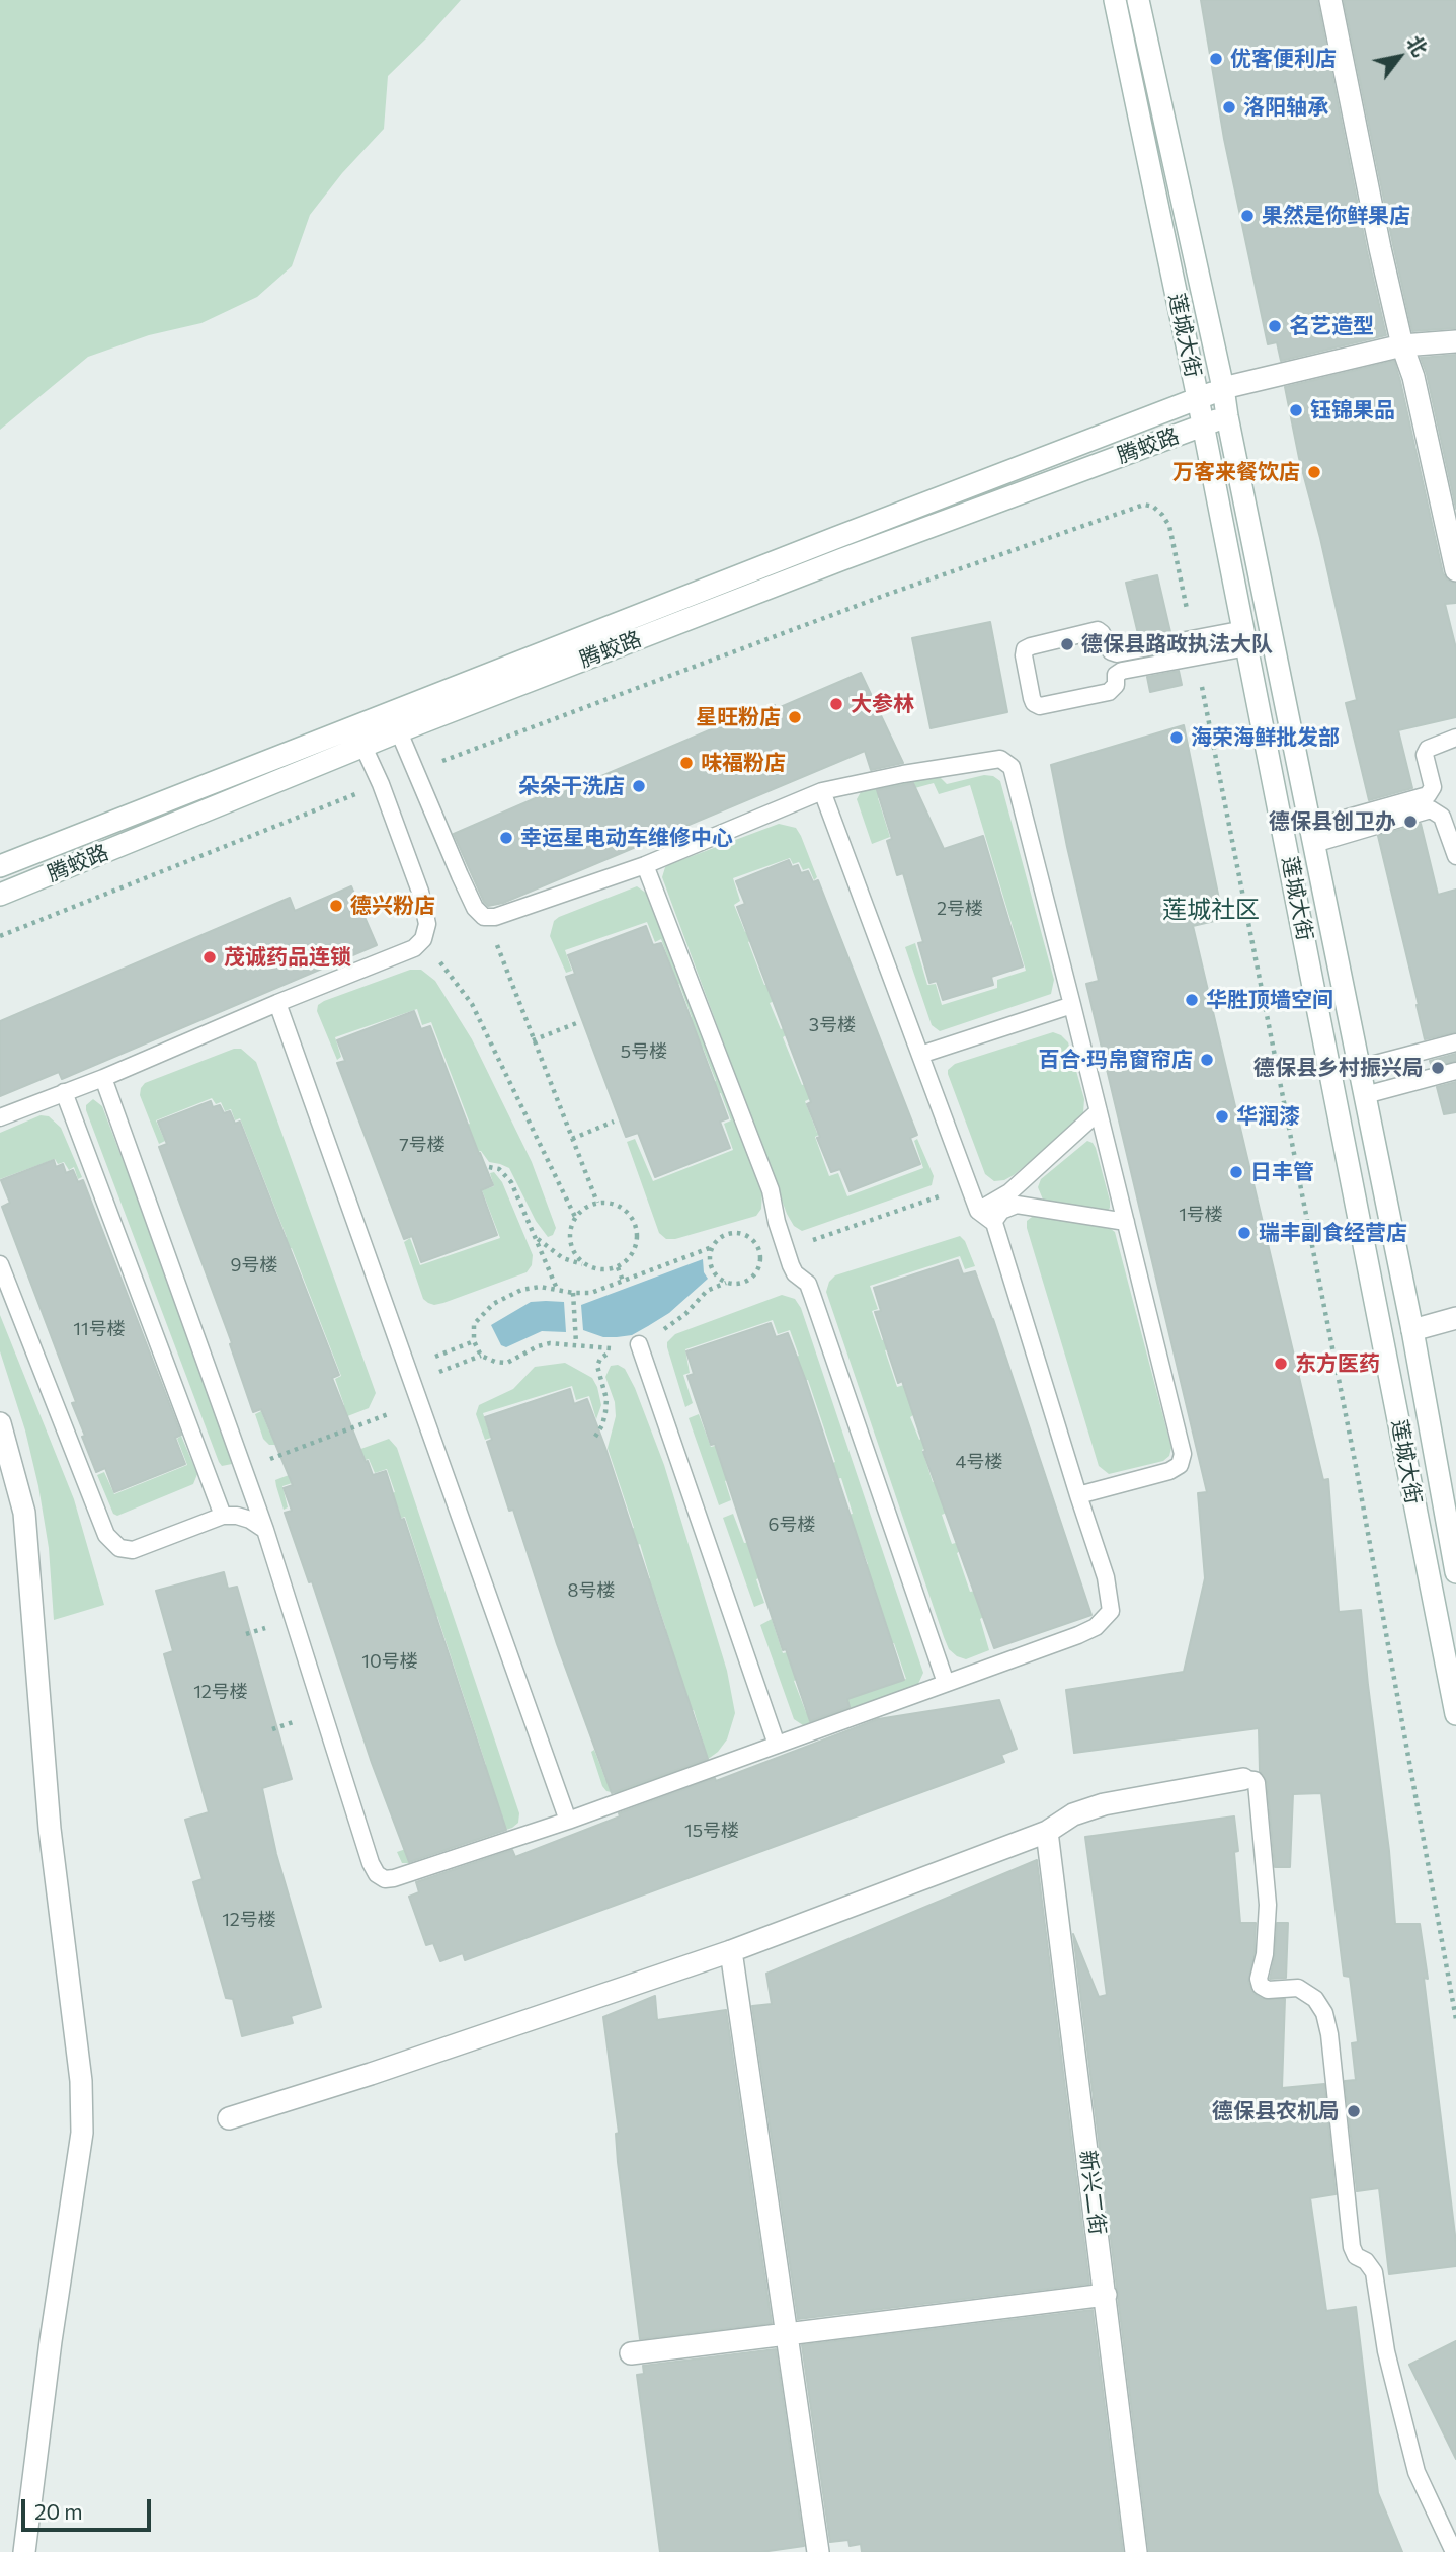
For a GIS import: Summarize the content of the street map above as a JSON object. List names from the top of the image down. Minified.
{"streets":{"main road":["莲城大街","腾蛟路","新兴二街"]},"crossings":[["莲城大街","腾蛟路"]],"districts":["莲城社区"],"places":["优客便利店","洛阳轴承","果然是你鲜果店","名艺造型","钰锦果品","万客来餐饮店","德保县路政执法大队","大参林","星旺粉店","海荣海鲜批发部","味福粉店","朵朵干洗店","德保县创卫办","幸运星电动车维修中心","德兴粉店","茂诚药品连锁","华胜顶墙空间","百合·玛帛窗帘店","德保县乡村振兴局","华润漆","日丰管","瑞丰副食经营店","东方医药","德保县农机局"],"house_numbers":["2号楼","3号楼","5号楼","7号楼","1号楼","9号楼","11号楼","4号楼","6号楼","8号楼","10号楼","12号楼","15号楼","12号楼"],"scale_bar":"20 m","north":"top right"}
